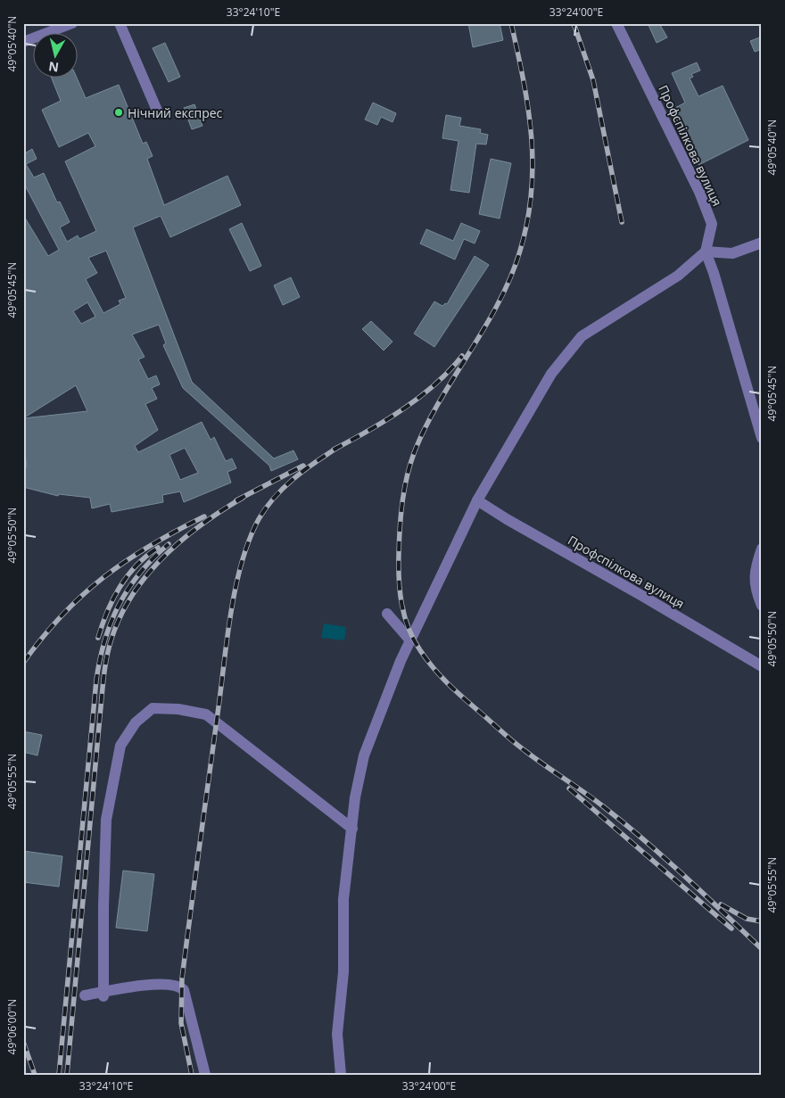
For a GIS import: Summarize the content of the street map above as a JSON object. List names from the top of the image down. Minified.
{"streets":{"street":["Профспілкова вулиця"]},"places":["Нічний експрес"],"north":"bottom","coordinates":["33°24'10\"E","33°24'00\"E","49°05'40\"N","49°05'45\"N","49°05'50\"N","49°05'55\"N","49°06'00\"N"]}
